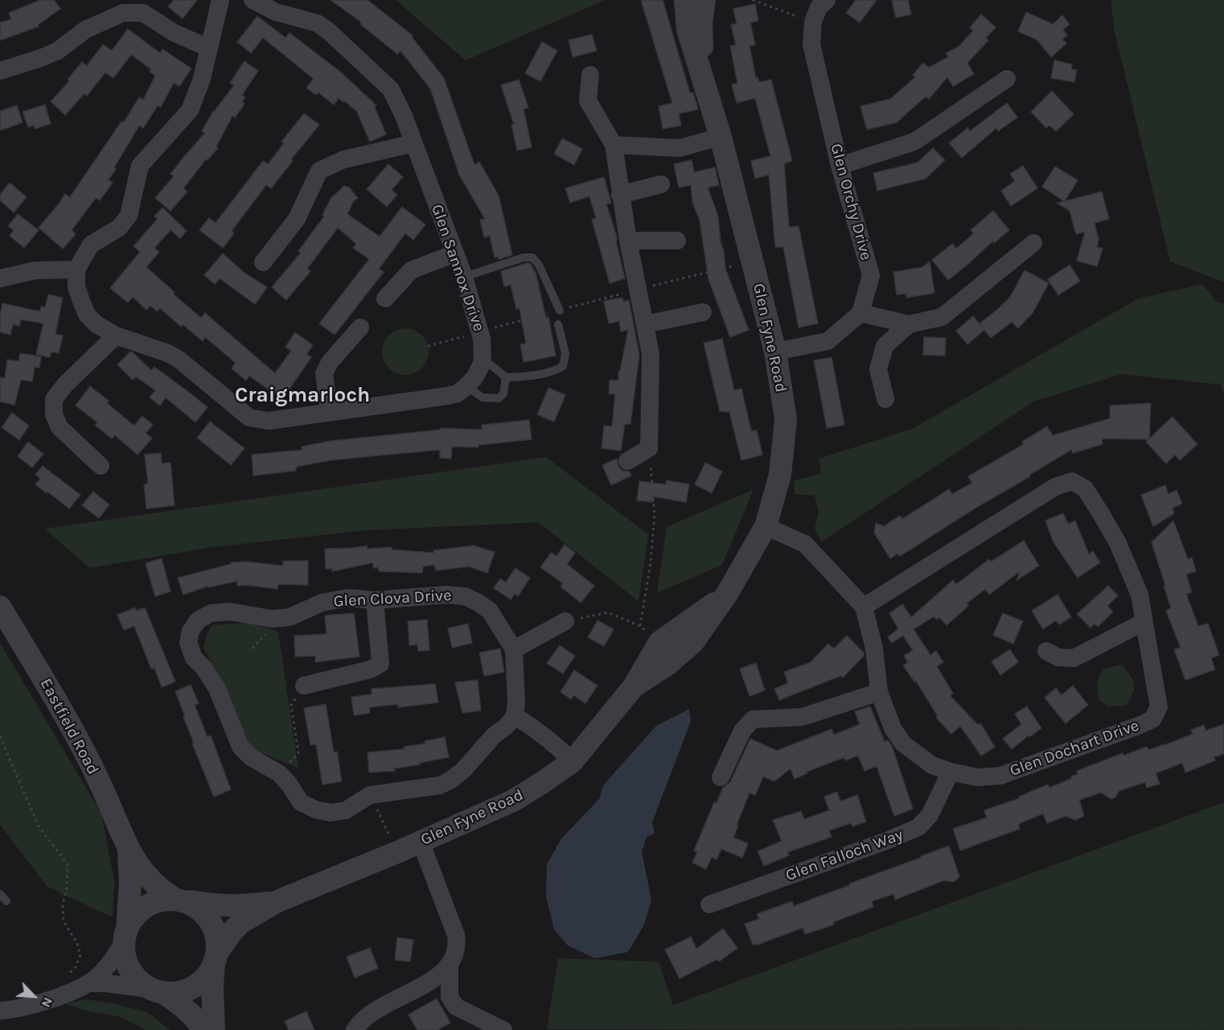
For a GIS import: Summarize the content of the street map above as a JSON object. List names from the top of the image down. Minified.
{"streets":{"street":["Glen Orchy Drive","Glen Sannox Drive","Glen Fyne Road","Glen Clova Drive","Eastfield Road","Glen Dochart Drive","Glen Falloch Way"]},"crossings":[["Glen Fyne Road","Eastfield Road"],["Glen Fyne Road","Glen Dochart Drive"],["Glen Dochart Drive","Glen Falloch Way"]],"districts":["Craigmarloch"],"north":"bottom right"}
